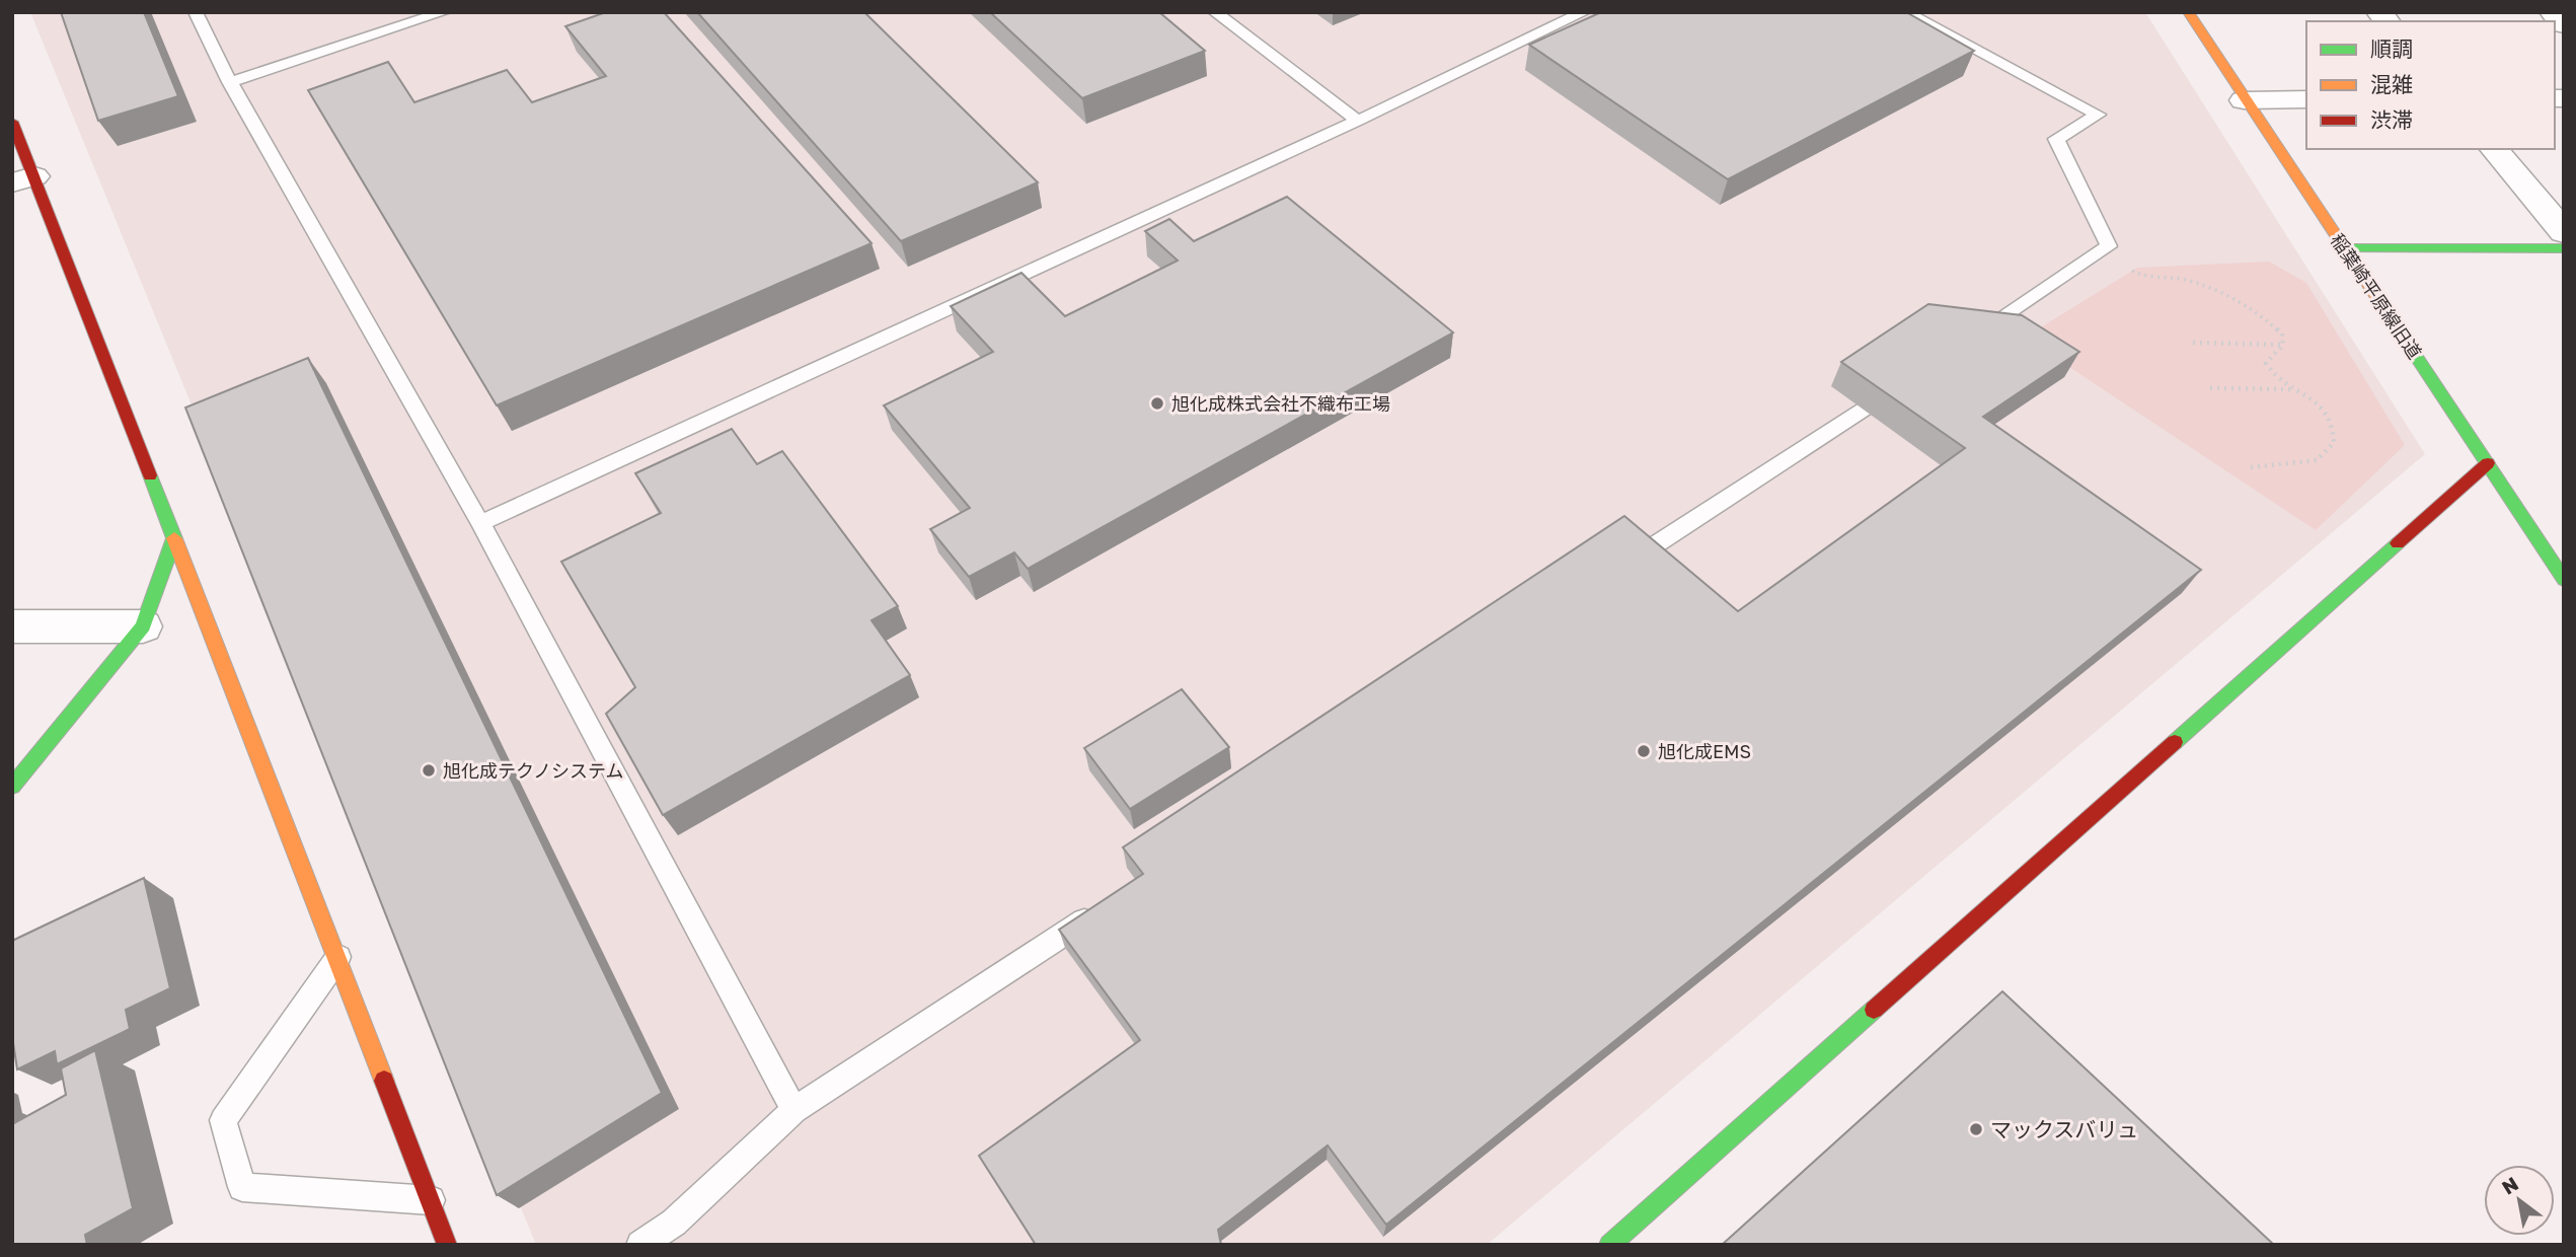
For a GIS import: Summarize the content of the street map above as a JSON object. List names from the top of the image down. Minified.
{"streets":{"street":["稲葉崎平原線旧道"]},"places":["旭化成株式会社不織布工場","旭化成EMS","旭化成テクノシステム","マックスバリュ"],"legend":["順調","混雑","渋滞"],"north":"top left"}
